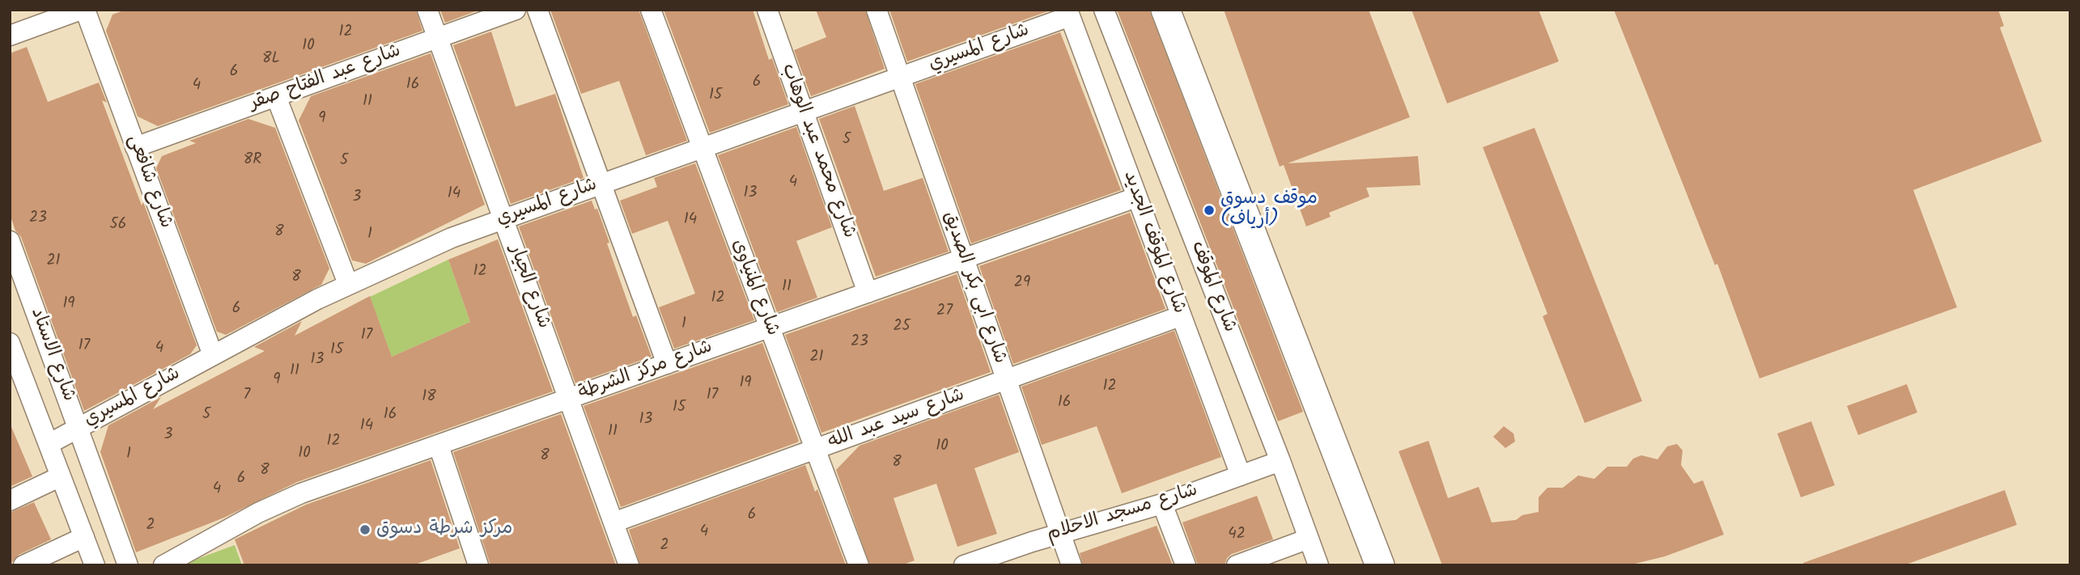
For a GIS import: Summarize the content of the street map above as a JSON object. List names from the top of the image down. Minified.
{"streets":{"street":["شارع المسيري","شارع عبد الفتاح صقر","شارع محمد عبد الوهاب","شارع شافعى","شارع الموقف الجديد","شارع الجيار","شارع الموقف","شارع المنياوى","شارع ابى بكر الصديق","شارع الاستاد","شارع مركز الشرطة","شارع سيد عبد الله","شارع مسجد الاحلام"]},"crossings":[["شارع المسيري","شارع محمد عبد الوهاب"],["شارع المسيري","شارع شافعى"],["شارع المسيري","شارع الموقف الجديد"],["شارع المسيري","شارع الجيار"],["شارع المسيري","شارع المنياوى"],["شارع المسيري","شارع ابى بكر الصديق"],["شارع المسيري","شارع الاستاد"],["شارع عبد الفتاح صقر","شارع شافعى"],["شارع عبد الفتاح صقر","شارع الجيار"],["شارع محمد عبد الوهاب","شارع مركز الشرطة"],["شارع الموقف الجديد","شارع مركز الشرطة"],["شارع الموقف الجديد","شارع سيد عبد الله"],["شارع الموقف الجديد","شارع مسجد الاحلام"],["شارع الجيار","شارع مركز الشرطة"],["شارع الجيار","شارع سيد عبد الله"],["شارع الموقف","شارع مسجد الاحلام"],["شارع المنياوى","شارع مركز الشرطة"],["شارع المنياوى","شارع سيد عبد الله"],["شارع ابى بكر الصديق","شارع مركز الشرطة"],["شارع ابى بكر الصديق","شارع سيد عبد الله"],["شارع ابى بكر الصديق","شارع مسجد الاحلام"]],"places":["موقف دسوق (أرياف)","مركز شرطة دسوق"],"house_numbers":["12","10","8L","6","6","16","4","15","11","9","5","8R","5","4","13","14","3","23","14","56","8","1","21","12","8","29","11","12","19","6","27","1","25","17","23","17","4","15","21","13","11","9","19","12","7","17","18","16","15","5","16","13","14","11","3","12","10","10","1","8","8","8","6","4","6","2","4","42","2"]}
